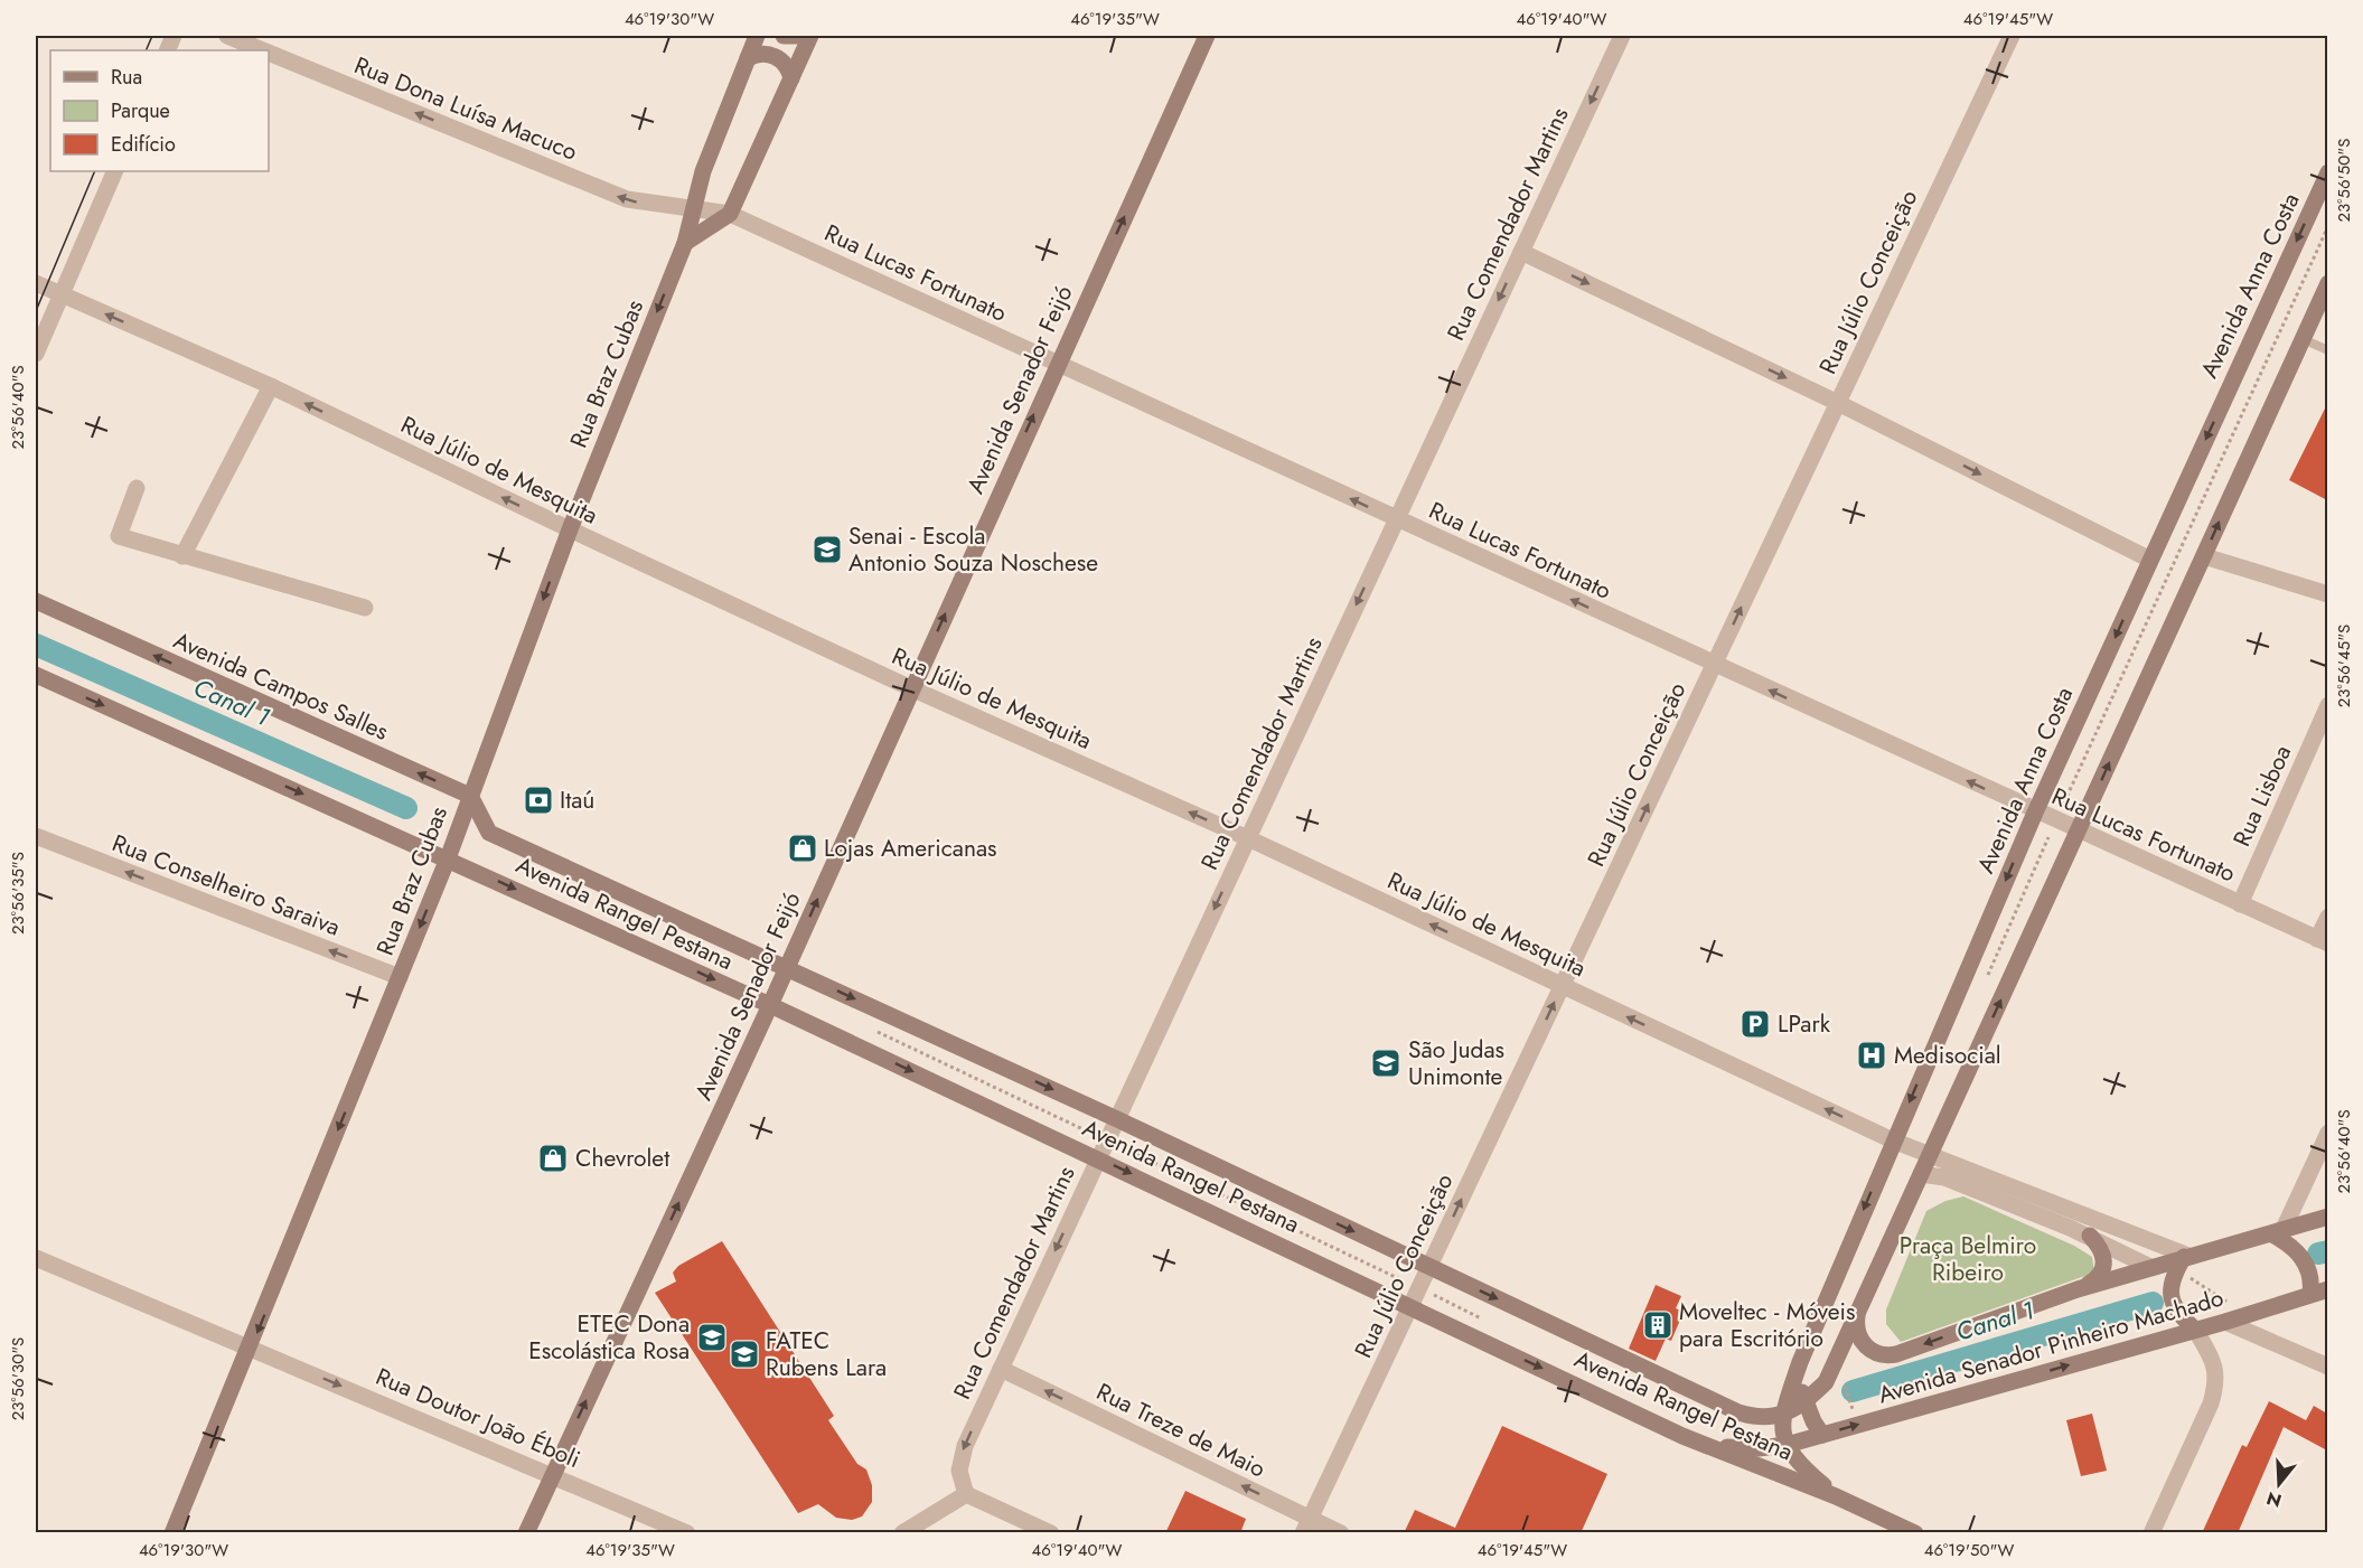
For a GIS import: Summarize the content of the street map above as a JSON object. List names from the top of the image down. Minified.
{"streets":{"main road":["Avenida Anna Costa","Rua Braz Cubas","Avenida Senador Feijó","Avenida Campos Salles","Avenida Rangel Pestana","Avenida Senador Pinheiro Machado"],"street":["Rua Dona Luísa Macuco","Rua Comendador Martins","Rua Lucas Fortunato","Rua Júlio Conceição","Rua Júlio de Mesquita","Rua Lisboa","Rua Conselheiro Saraiva","Rua Doutor João Éboli","Rua Treze de Maio"]},"crossings":[["Rua Dona Luísa Macuco","Rua Lucas Fortunato"],["Rua Dona Luísa Macuco","Rua Braz Cubas"],["Rua Comendador Martins","Rua Lucas Fortunato"],["Rua Comendador Martins","Rua Júlio de Mesquita"],["Rua Comendador Martins","Avenida Rangel Pestana"],["Rua Comendador Martins","Rua Treze de Maio"],["Rua Lucas Fortunato","Rua Júlio Conceição"],["Rua Lucas Fortunato","Avenida Anna Costa"],["Rua Lucas Fortunato","Rua Braz Cubas"],["Rua Lucas Fortunato","Avenida Senador Feijó"],["Rua Lucas Fortunato","Rua Lisboa"],["Rua Júlio Conceição","Rua Júlio de Mesquita"],["Rua Júlio Conceição","Avenida Rangel Pestana"],["Rua Júlio Conceição","Rua Treze de Maio"],["Avenida Anna Costa","Rua Júlio de Mesquita"],["Avenida Anna Costa","Avenida Rangel Pestana"],["Rua Braz Cubas","Rua Júlio de Mesquita"],["Rua Braz Cubas","Avenida Campos Salles"],["Rua Braz Cubas","Rua Conselheiro Saraiva"],["Rua Braz Cubas","Avenida Rangel Pestana"],["Rua Braz Cubas","Rua Doutor João Éboli"],["Avenida Senador Feijó","Rua Júlio de Mesquita"],["Avenida Senador Feijó","Avenida Rangel Pestana"],["Avenida Senador Feijó","Rua Doutor João Éboli"],["Avenida Campos Salles","Avenida Rangel Pestana"],["Avenida Rangel Pestana","Avenida Senador Pinheiro Machado"]],"one_way":["Rua Dona Luísa Macuco","Rua Comendador Martins","Rua Lucas Fortunato","Rua Júlio Conceição","Rua Braz Cubas","Avenida Senador Feijó","Rua Júlio de Mesquita","Rua Conselheiro Saraiva","Avenida Rangel Pestana","Rua Doutor João Éboli","Rua Treze de Maio"],"water":["Canal 1"],"parks":["Praça Belmiro Ribeiro"],"places":{"school or university":["Senai - Escola Antonio Souza Noschese","São Judas Unimonte","ETEC Dona Escolástica Rosa","FATEC Rubens Lara"],"bank":["Itaú"],"shop":["Lojas Americanas","Chevrolet"],"parking":["LPark"],"hospital":["Medisocial"],"building":["Moveltec - Móveis para Escritório"]},"legend":["Rua","Parque","Edifício"],"north":"bottom","coordinates":["46°19'30\"W","46°19'35\"W","46°19'40\"W","46°19'45\"W","23°56'50\"S","23°56'40\"S","23°56'45\"S","23°56'35\"S","23°56'30\"S","46°19'50\"W"]}
